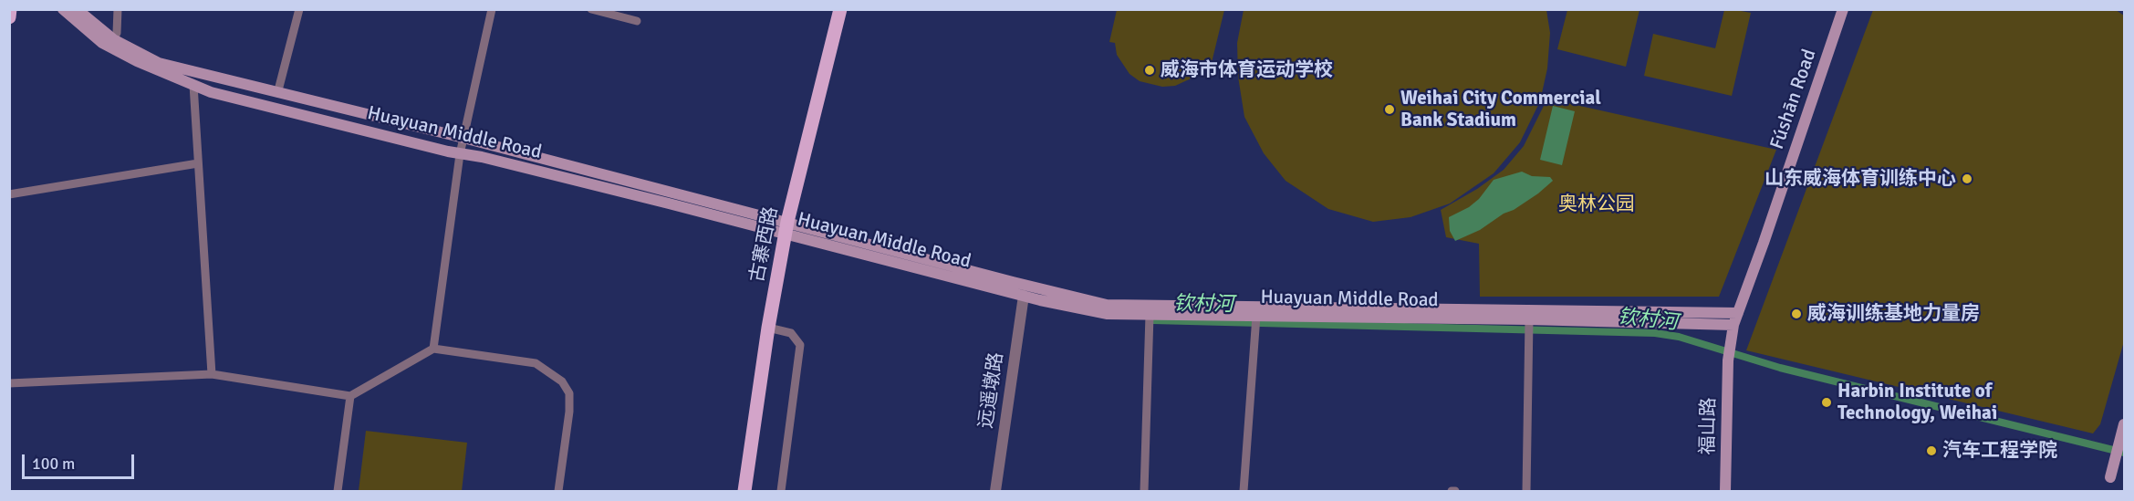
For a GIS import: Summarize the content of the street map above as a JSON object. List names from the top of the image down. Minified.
{"streets":{"main road":["Fúshān Road","Huayuan Middle Road","古寨西路","福山路"],"street":["远遥墩路"]},"crossings":[["Fúshān Road","Huayuan Middle Road"],["Fúshān Road","福山路"],["Huayuan Middle Road","古寨西路"],["Huayuan Middle Road","远遥墩路"]],"water":["钦村河"],"parks":["奥林公园"],"places":["威海市体育运动学校","Weihai City Commercial Bank Stadium","山东威海体育训练中心","威海训练基地力量房","Harbin Institute of Technology, Weihai","汽车工程学院"],"scale_bar":"100 m"}
